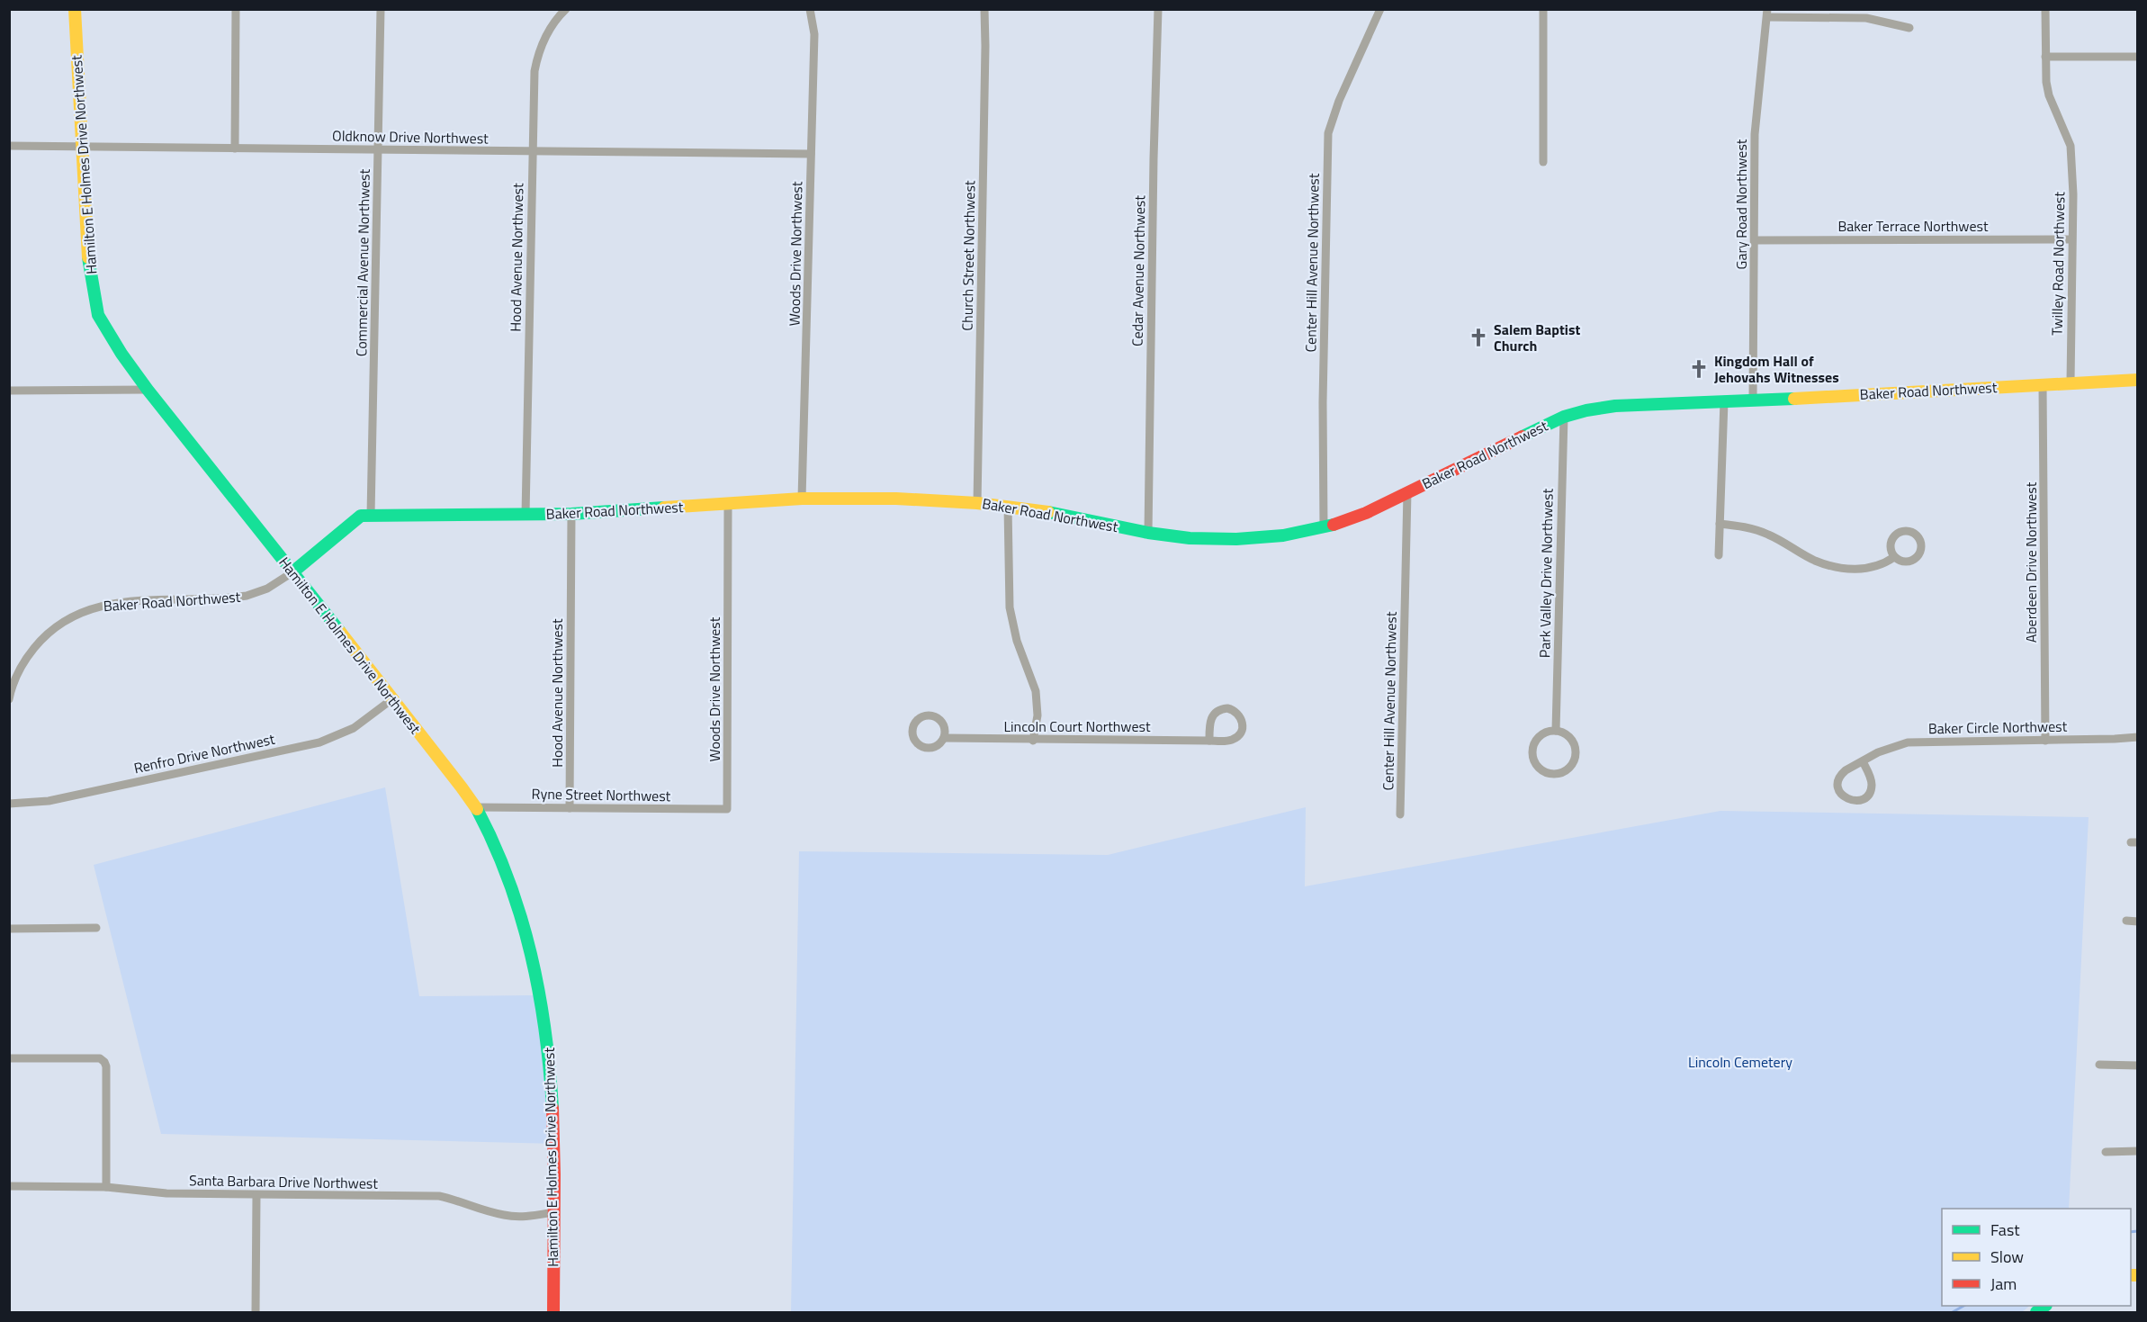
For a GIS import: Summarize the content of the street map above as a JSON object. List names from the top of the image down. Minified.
{"streets":{"street":["Oldknow Drive Northwest","Hamilton E Holmes Drive Northwest","Gary Road Northwest","Baker Terrace Northwest","Woods Drive Northwest","Church Street Northwest","Hood Avenue Northwest","Commercial Avenue Northwest","Center Hill Avenue Northwest","Twilley Road Northwest","Cedar Avenue Northwest","Baker Road Northwest","Aberdeen Drive Northwest","Park Valley Drive Northwest","Lincoln Court Northwest","Baker Circle Northwest","Renfro Drive Northwest","Ryne Street Northwest","Santa Barbara Drive Northwest"]},"crossings":[["Oldknow Drive Northwest","Hamilton E Holmes Drive Northwest"],["Oldknow Drive Northwest","Woods Drive Northwest"],["Oldknow Drive Northwest","Hood Avenue Northwest"],["Oldknow Drive Northwest","Commercial Avenue Northwest"],["Hamilton E Holmes Drive Northwest","Baker Road Northwest"],["Hamilton E Holmes Drive Northwest","Renfro Drive Northwest"],["Hamilton E Holmes Drive Northwest","Ryne Street Northwest"],["Hamilton E Holmes Drive Northwest","Santa Barbara Drive Northwest"],["Gary Road Northwest","Baker Terrace Northwest"],["Gary Road Northwest","Baker Road Northwest"],["Baker Terrace Northwest","Twilley Road Northwest"],["Woods Drive Northwest","Baker Road Northwest"],["Woods Drive Northwest","Ryne Street Northwest"],["Church Street Northwest","Baker Road Northwest"],["Hood Avenue Northwest","Baker Road Northwest"],["Hood Avenue Northwest","Ryne Street Northwest"],["Commercial Avenue Northwest","Baker Road Northwest"],["Center Hill Avenue Northwest","Baker Road Northwest"],["Twilley Road Northwest","Baker Road Northwest"],["Cedar Avenue Northwest","Baker Road Northwest"],["Baker Road Northwest","Aberdeen Drive Northwest"],["Baker Road Northwest","Park Valley Drive Northwest"],["Aberdeen Drive Northwest","Baker Circle Northwest"]],"parks":["Lincoln Cemetery"],"places":{"church":["Salem Baptist Church","Kingdom Hall of Jehovahs Witnesses"]},"legend":["Fast","Slow","Jam"]}
